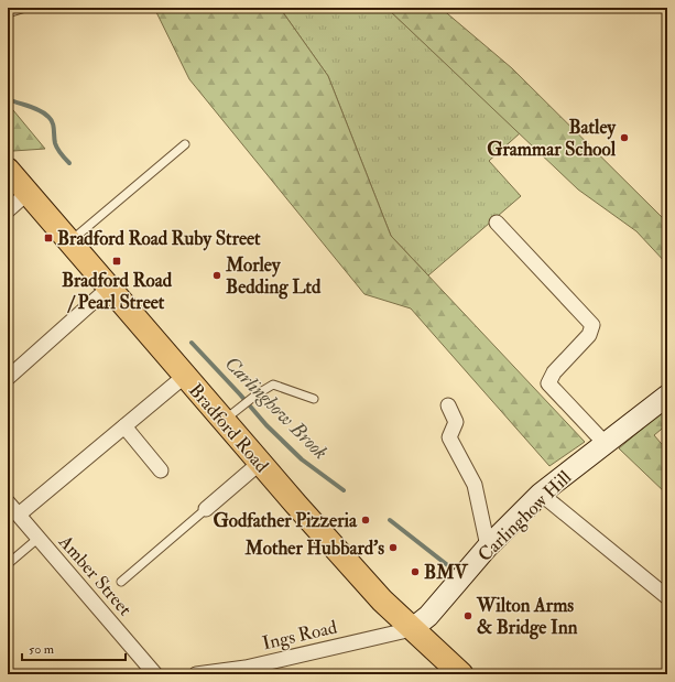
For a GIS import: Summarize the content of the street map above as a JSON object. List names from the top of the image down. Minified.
{"streets":{"main road":["Bradford Road"],"street":["Carlinghow Hill","Amber Street","Ings Road"]},"crossings":[["Bradford Road","Carlinghow Hill"],["Bradford Road","Ings Road"],["Carlinghow Hill","Ings Road"]],"water":["Carlinghow Brook"],"places":{"other":["Batley Grammar School","Morley Bedding Ltd","Godfather Pizzeria","Mother Hubbard's","BMV","Wilton Arms & Bridge Inn"],"transit":["Bradford Road Ruby Street","Bradford Road / Pearl Street"]},"scale_bar":"50 m"}
